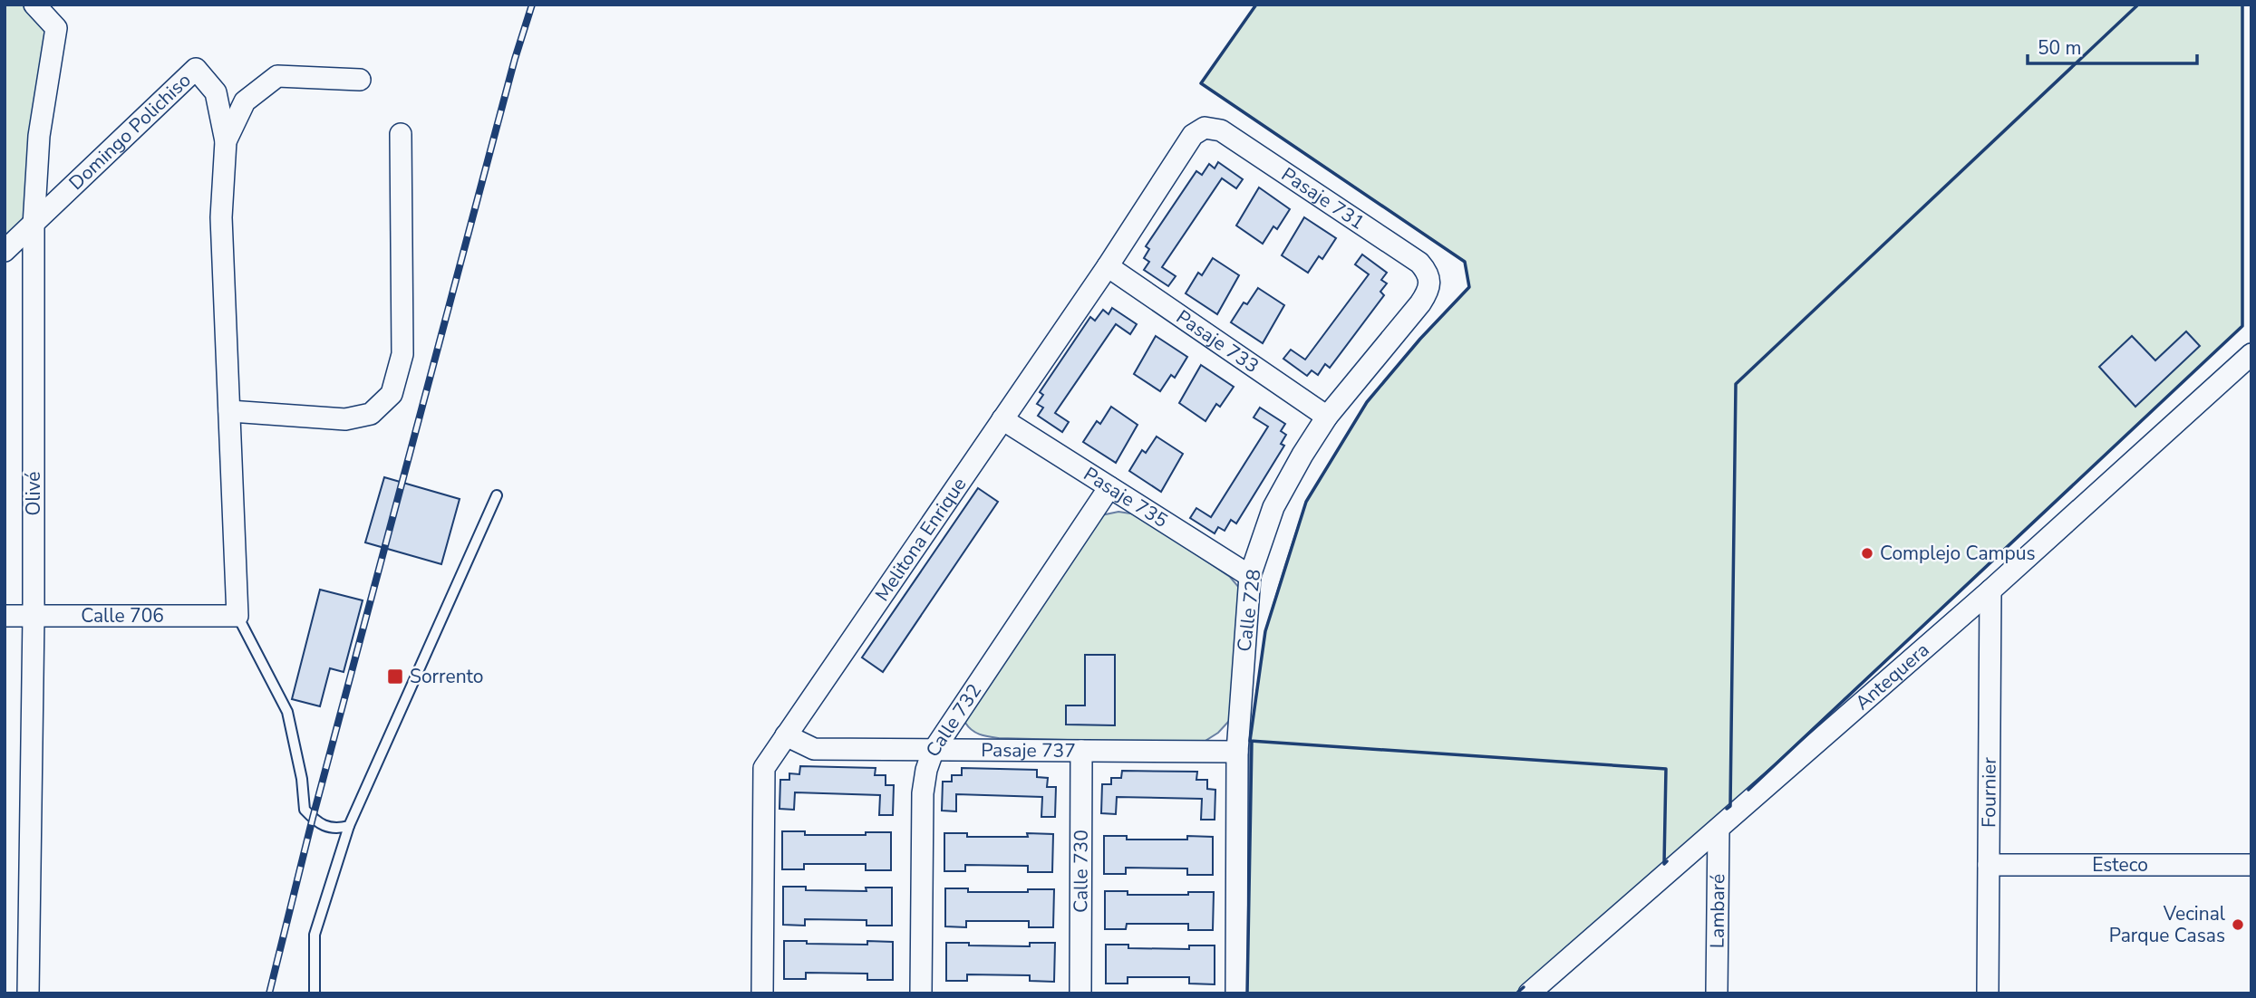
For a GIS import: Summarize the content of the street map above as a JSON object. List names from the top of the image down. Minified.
{"streets":{"street":["Domingo Polichiso","Pasaje 731","Pasaje 733","Olivé","Pasaje 735","Melitona Enrique","Calle 728","Calle 706","Antequera","Calle 732","Pasaje 737","Fournier","Esteco","Calle 730","Lambaré"]},"crossings":[["Domingo Polichiso","Olivé"],["Pasaje 731","Melitona Enrique"],["Pasaje 731","Calle 728"],["Pasaje 733","Melitona Enrique"],["Pasaje 733","Calle 728"],["Olivé","Calle 706"],["Pasaje 735","Melitona Enrique"],["Pasaje 735","Calle 728"],["Pasaje 735","Calle 732"],["Melitona Enrique","Pasaje 737"],["Calle 728","Pasaje 737"],["Antequera","Fournier"],["Antequera","Lambaré"],["Calle 732","Pasaje 737"],["Pasaje 737","Calle 730"],["Fournier","Esteco"]],"places":{"other":["Complejo Campus","Vecinal Parque Casas"],"transit":["Sorrento"]},"scale_bar":"50 m"}
